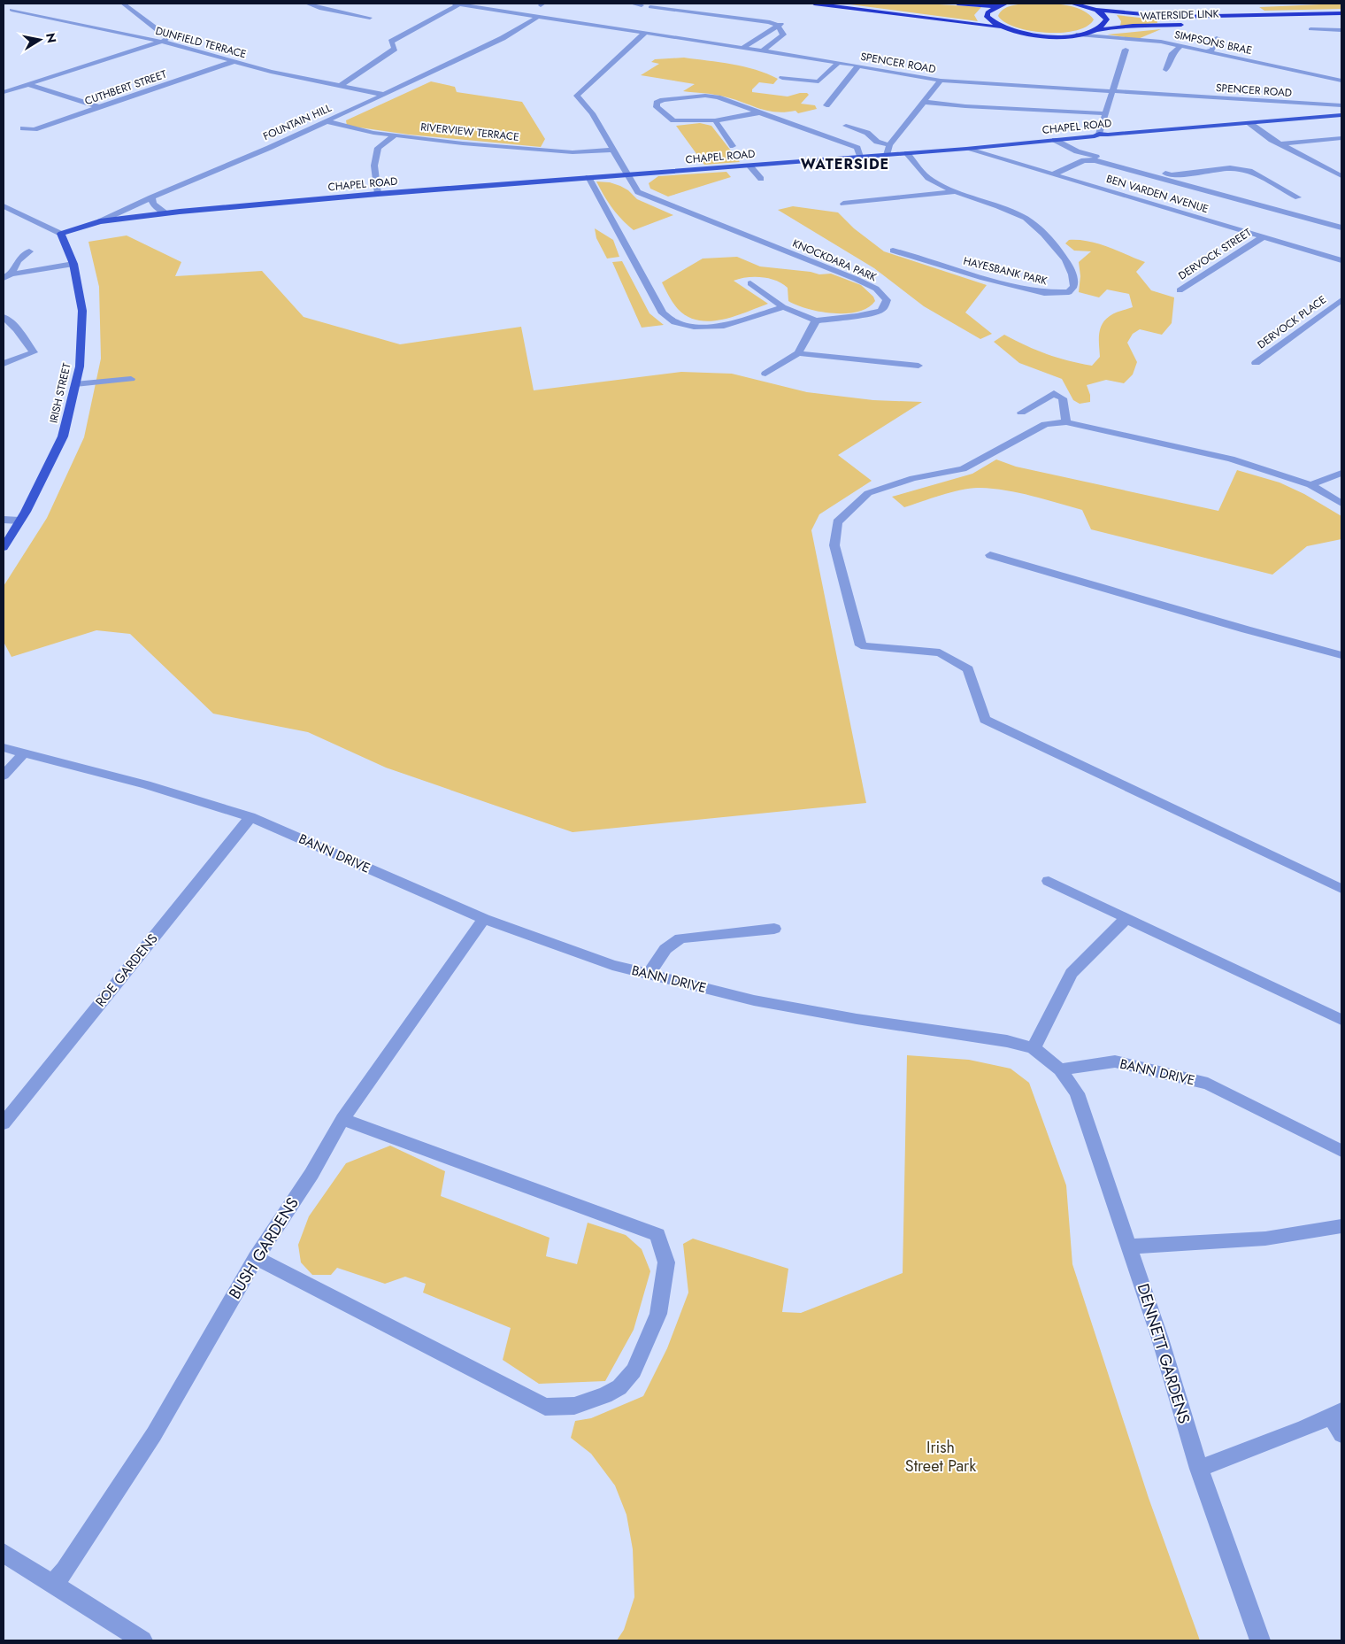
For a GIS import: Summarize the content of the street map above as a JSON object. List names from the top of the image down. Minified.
{"streets":{"highway":["WATERSIDE LINK"],"main road":["FOUNTAIN HILL","CHAPEL ROAD","IRISH STREET"],"street":["DUNFIELD TERRACE","SIMPSONS BRAE","SPENCER ROAD","CUTHBERT STREET","RIVERVIEW TERRACE","BEN VARDEN AVENUE","DERVOCK STREET","KNOCKDARA PARK","HAYESBANK PARK","DERVOCK PLACE","BANN DRIVE","ROE GARDENS","BUSH GARDENS","DENNETT GARDENS"]},"crossings":[["WATERSIDE LINK","SIMPSONS BRAE"],["DUNFIELD TERRACE","CUTHBERT STREET"],["DUNFIELD TERRACE","FOUNTAIN HILL"],["SPENCER ROAD","FOUNTAIN HILL"],["FOUNTAIN HILL","CHAPEL ROAD"],["FOUNTAIN HILL","RIVERVIEW TERRACE"],["FOUNTAIN HILL","IRISH STREET"],["CHAPEL ROAD","BEN VARDEN AVENUE"],["CHAPEL ROAD","KNOCKDARA PARK"],["CHAPEL ROAD","HAYESBANK PARK"],["BEN VARDEN AVENUE","DERVOCK STREET"],["BANN DRIVE","ROE GARDENS"],["BANN DRIVE","BUSH GARDENS"],["BANN DRIVE","DENNETT GARDENS"]],"districts":["WATERSIDE"],"parks":["Irish Street Park"],"north":"right"}
